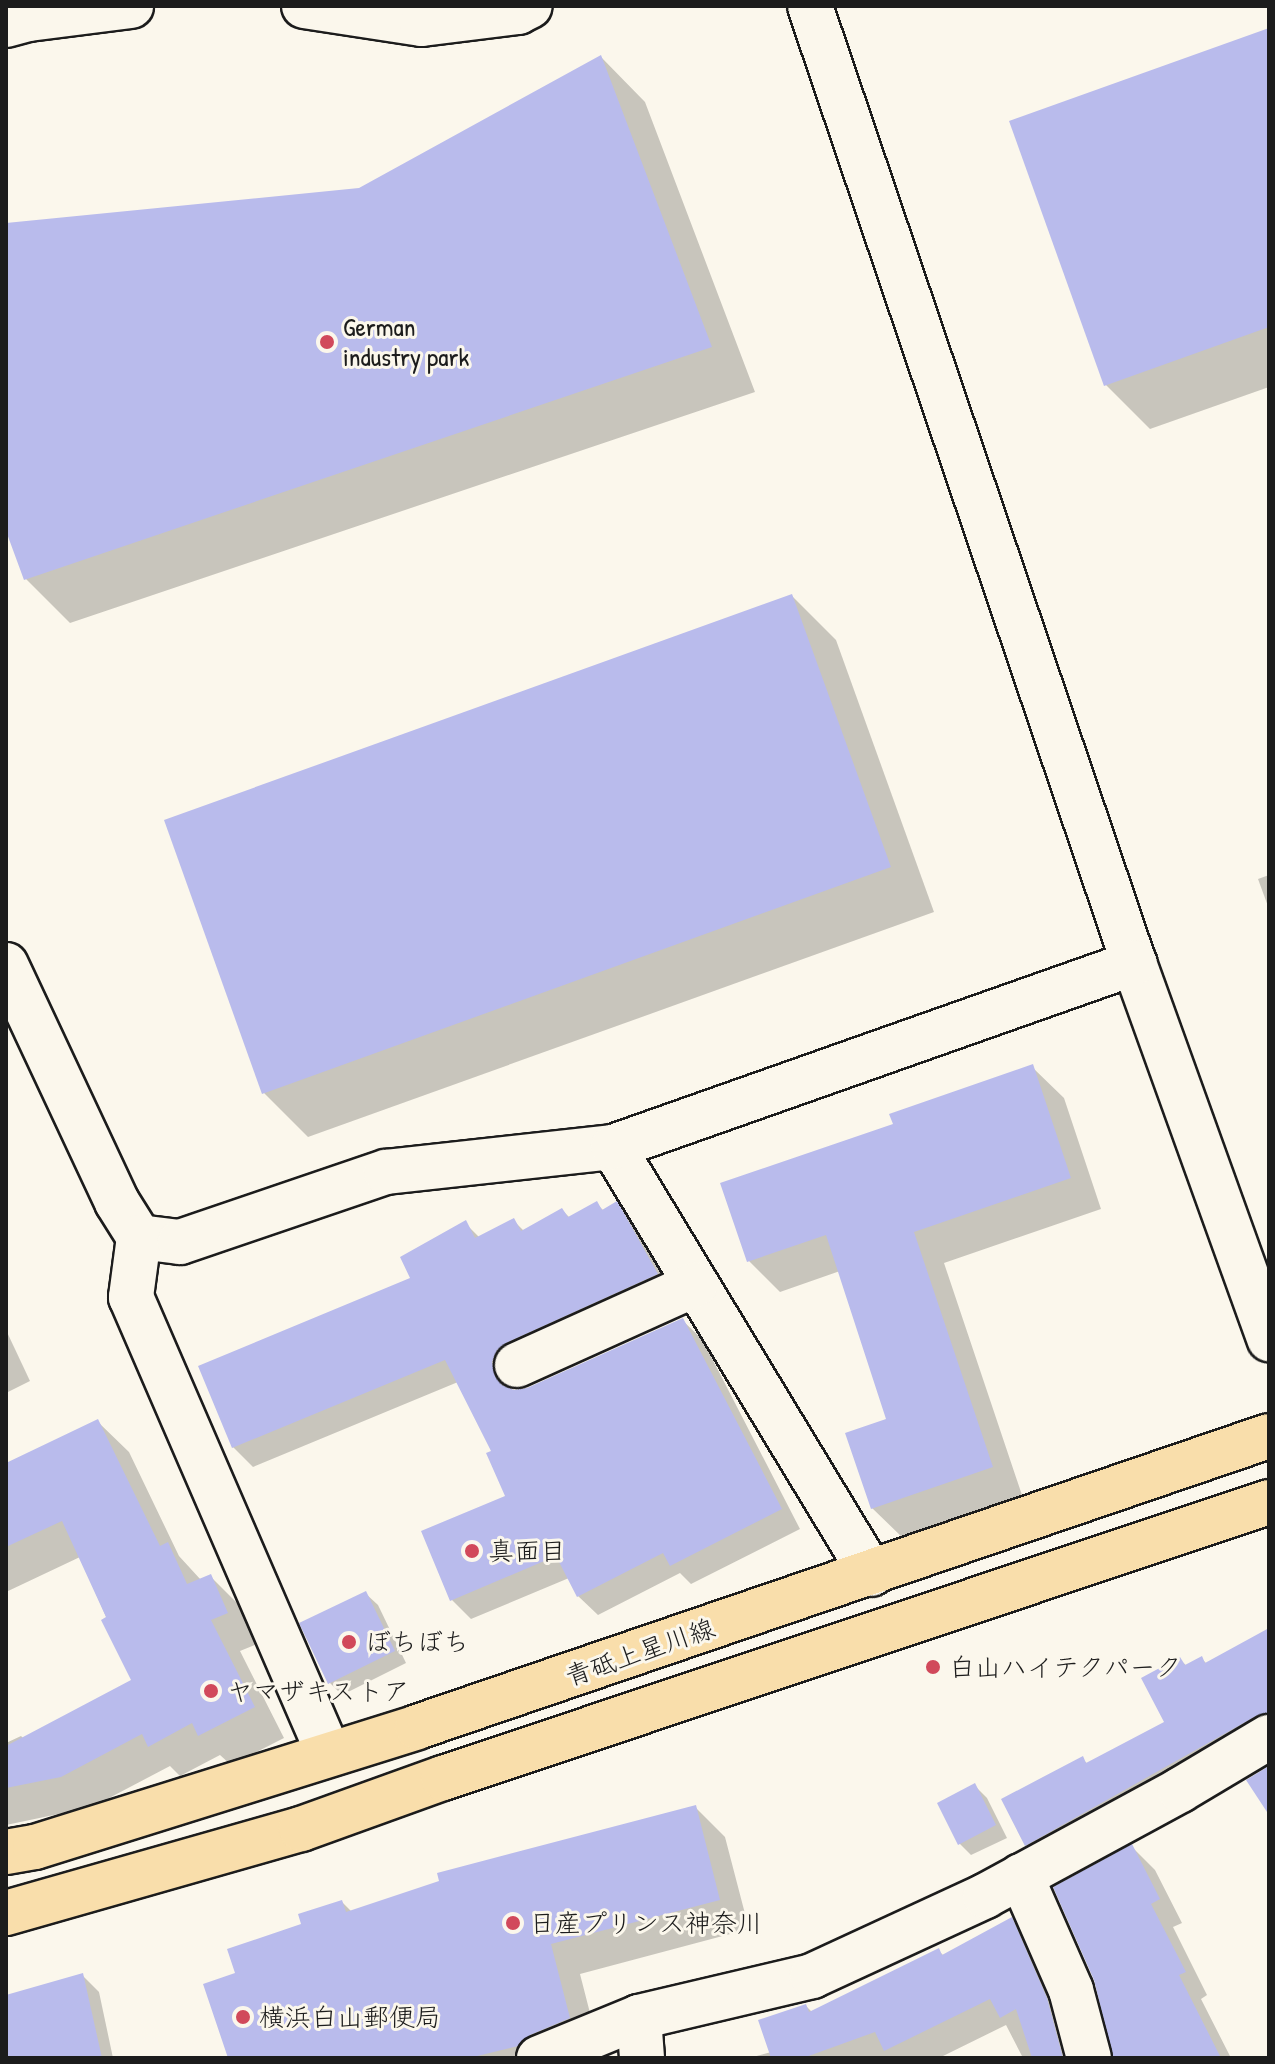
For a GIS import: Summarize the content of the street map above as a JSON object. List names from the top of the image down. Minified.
{"streets":{"main road":["青砥上星川線"]},"places":["German industry park","真面目","ぼちぼち","白山ハイテクパーク","ヤマザキストア","日産プリンス神奈川","横浜白山郵便局"]}
